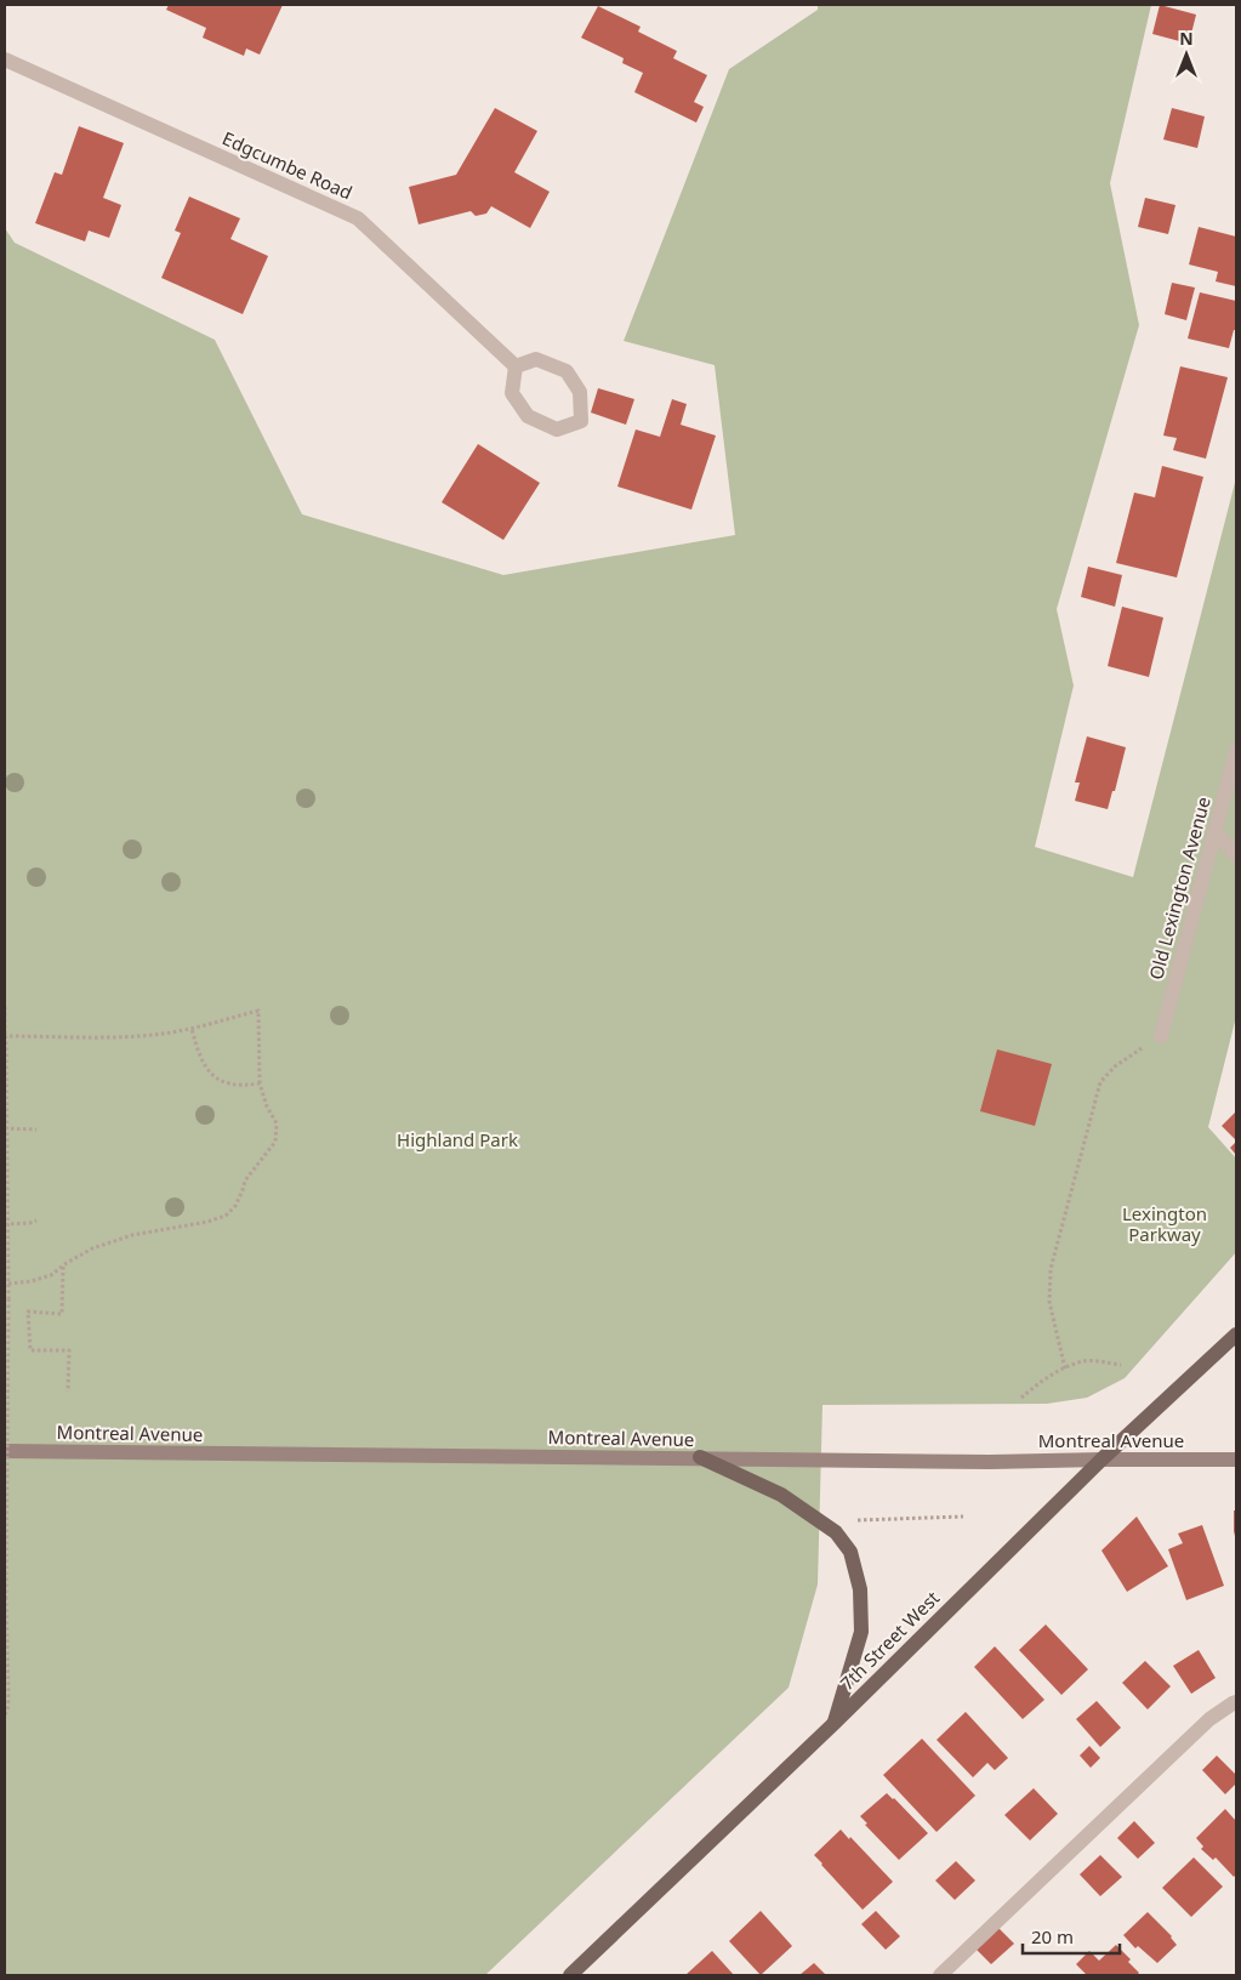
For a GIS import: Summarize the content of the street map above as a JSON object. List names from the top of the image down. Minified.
{"streets":{"main road":["Montreal Avenue","7th Street West"],"street":["Edgcumbe Road","Old Lexington Avenue"]},"crossings":[["Montreal Avenue","7th Street West"]],"parks":["Highland Park","Lexington Parkway"],"scale_bar":"20 m","north":"top"}
